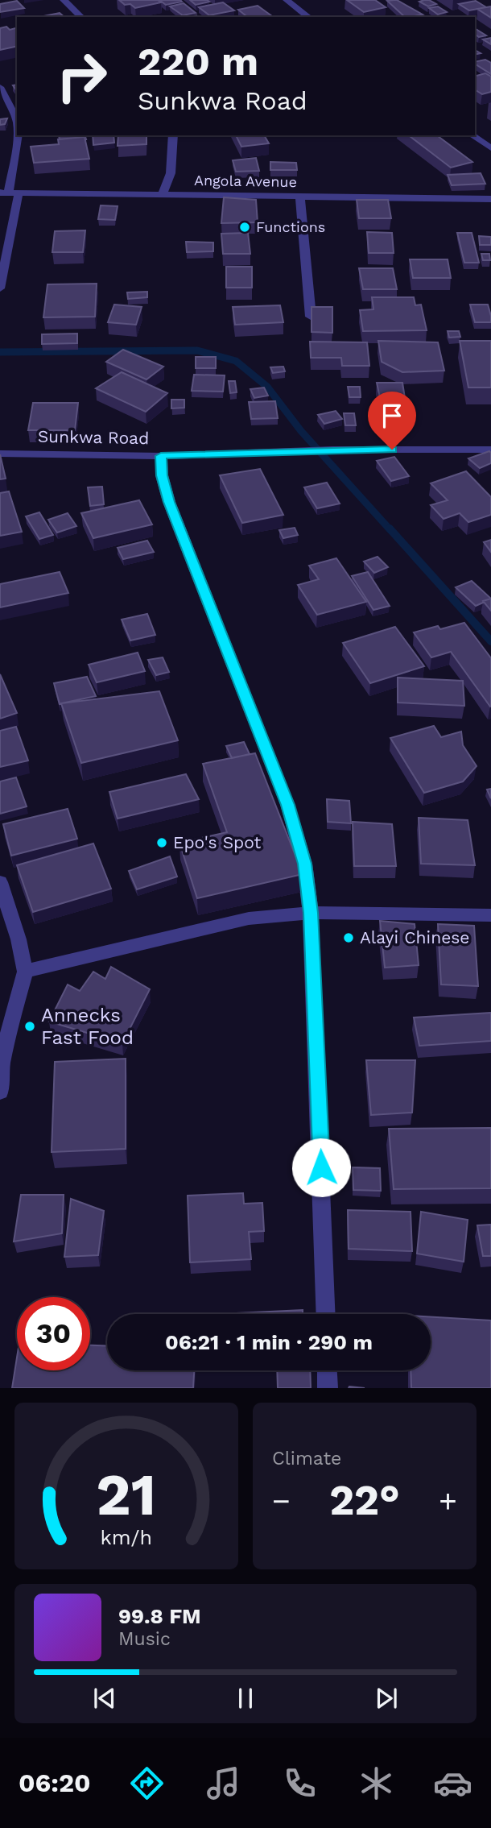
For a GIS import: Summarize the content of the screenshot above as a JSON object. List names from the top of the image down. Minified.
{"streets":{"street":["Angola Avenue","Sunkwa Road"]},"places":["Functions","Epo's Spot","Alayi Chinese","Annecks Fast Food"],"page":{"turn":["220 m","Sunkwa Road"],"limit":"30","trip":"06:21 · 1 min · 290 m","tile":"Climate","heat":["−","22°","+"],"song":["99.8 FM","Music"],"tabs":"06:20","gauge":["21","km/h"]}}
